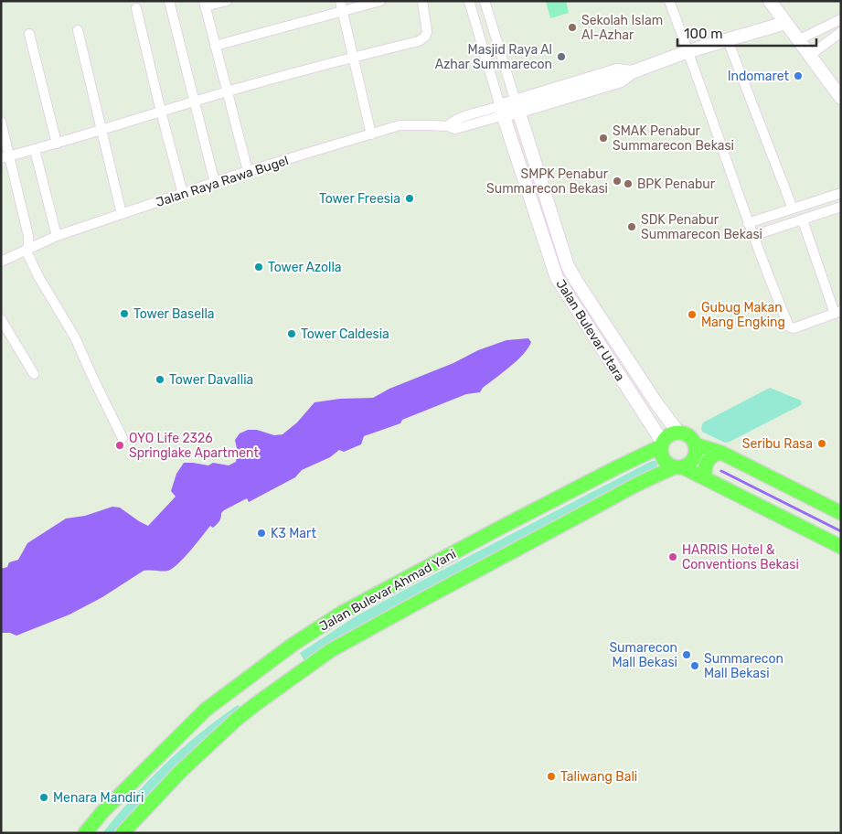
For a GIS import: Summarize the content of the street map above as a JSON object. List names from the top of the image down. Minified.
{"streets":{"main road":["Jalan Bulevar Ahmad Yani"],"street":["Jalan Raya Rawa Bugel","Jalan Bulevar Utara"]},"crossings":[["Jalan Raya Rawa Bugel","Jalan Bulevar Utara"],["Jalan Bulevar Utara","Jalan Bulevar Ahmad Yani"]],"places":["Sekolah Islam Al-Azhar","Masjid Raya Al Azhar Summarecon","Indomaret","SMAK Penabur Summarecon Bekasi","SMPK Penabur Summarecon Bekasi","BPK Penabur","Tower Freesia","SDK Penabur Summarecon Bekasi","Tower Azolla","Tower Basella","Gubug Makan Mang Engking","Tower Caldesia","Tower Davallia","Seribu Rasa","OYO Life 2326 Springlake Apartment","K3 Mart","HARRIS Hotel & Conventions Bekasi","Sumarecon Mall Bekasi","Summarecon Mall Bekasi","Taliwang Bali","Menara Mandiri"],"scale_bar":"100 m"}
